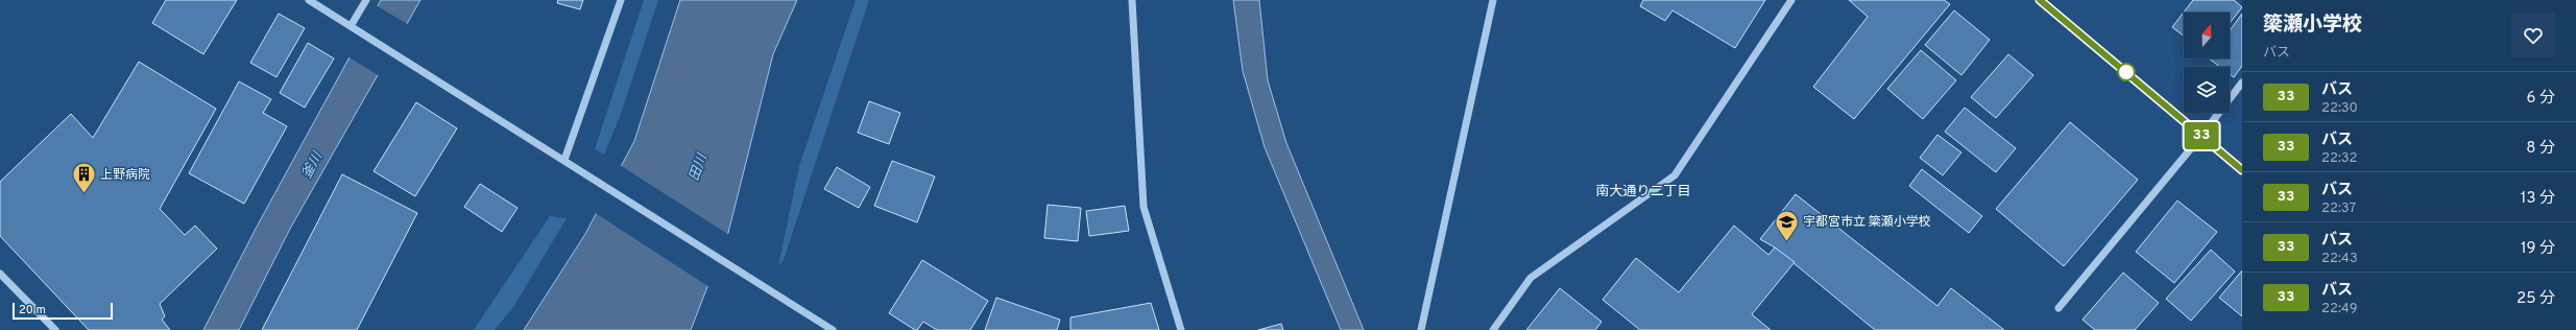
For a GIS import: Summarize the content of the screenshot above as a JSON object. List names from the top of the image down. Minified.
{"districts":["南大通り二丁目"],"water":["釜川","田川"],"places":{"building":["上野病院"],"school or university":["宇都宮市立 簗瀬小学校"]},"lines":["bus line 33"],"scale_bar":"20 m","north":"top","page":{"on_map":"33","heading":["簗瀬小学校","バス"],"list":[{"mark":"33","name":"バス","note":"22:30","value":"6 分"},{"mark":"33","name":"バス","note":"22:32","value":"8 分"},{"mark":"33","name":"バス","note":"22:37","value":"13 分"},{"mark":"33","name":"バス","note":"22:43","value":"19 分"},{"mark":"33","name":"バス","note":"22:49","value":"25 分"}],"scale":"20 m"}}
